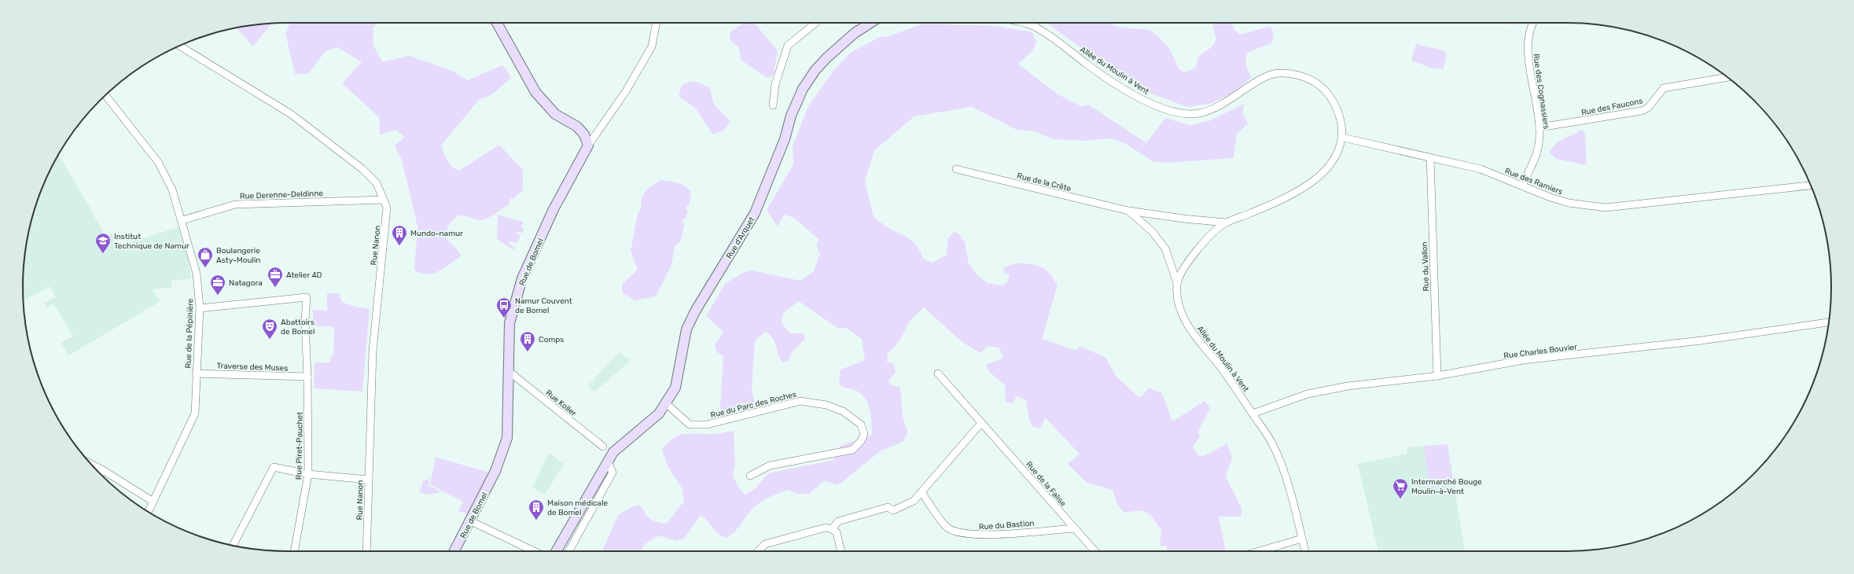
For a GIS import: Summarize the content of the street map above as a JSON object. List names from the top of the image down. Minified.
{"streets":{"street":["Allée du Moulin à Vent","Rue des Cognassiers","Rue des Faucons","Rue des Ramiers","Rue de la Crête","Rue Derenne-Deldinne","Rue d'Arquet","Rue Nanon","Rue de Bomel","Rue du Vallon","Rue de la Pépinière","Rue Charles Bouvier","Traverse des Muses","Rue Koller","Rue du Parc des Roches","Rue Piret-Pauchet","Rue de la Falise","Rue du Bastion"]},"crossings":[["Allée du Moulin à Vent","Rue des Ramiers"],["Allée du Moulin à Vent","Rue de la Crête"],["Allée du Moulin à Vent","Rue Charles Bouvier"],["Rue des Cognassiers","Rue des Faucons"],["Rue des Cognassiers","Rue des Ramiers"],["Rue des Ramiers","Rue du Vallon"],["Rue Derenne-Deldinne","Rue Nanon"],["Rue Derenne-Deldinne","Rue de la Pépinière"],["Rue d'Arquet","Rue du Parc des Roches"],["Rue de Bomel","Rue Koller"],["Rue du Vallon","Rue Charles Bouvier"],["Rue de la Pépinière","Traverse des Muses"],["Traverse des Muses","Rue Piret-Pauchet"],["Rue de la Falise","Rue du Bastion"]],"places":{"building":["Mundo-namur","Comps","Maison médicale de Bomel"],"school or university":["Institut Technique de Namur"],"shop":["Boulangerie Asty-Moulin"],"office":["Atelier 4D","Natagora"],"bus stop":["Namur Couvent de Bomel"],"theatre":["Abattoirs de Bomel"],"supermarket":["Intermarché Bouge Moulin-à-Vent"]}}
